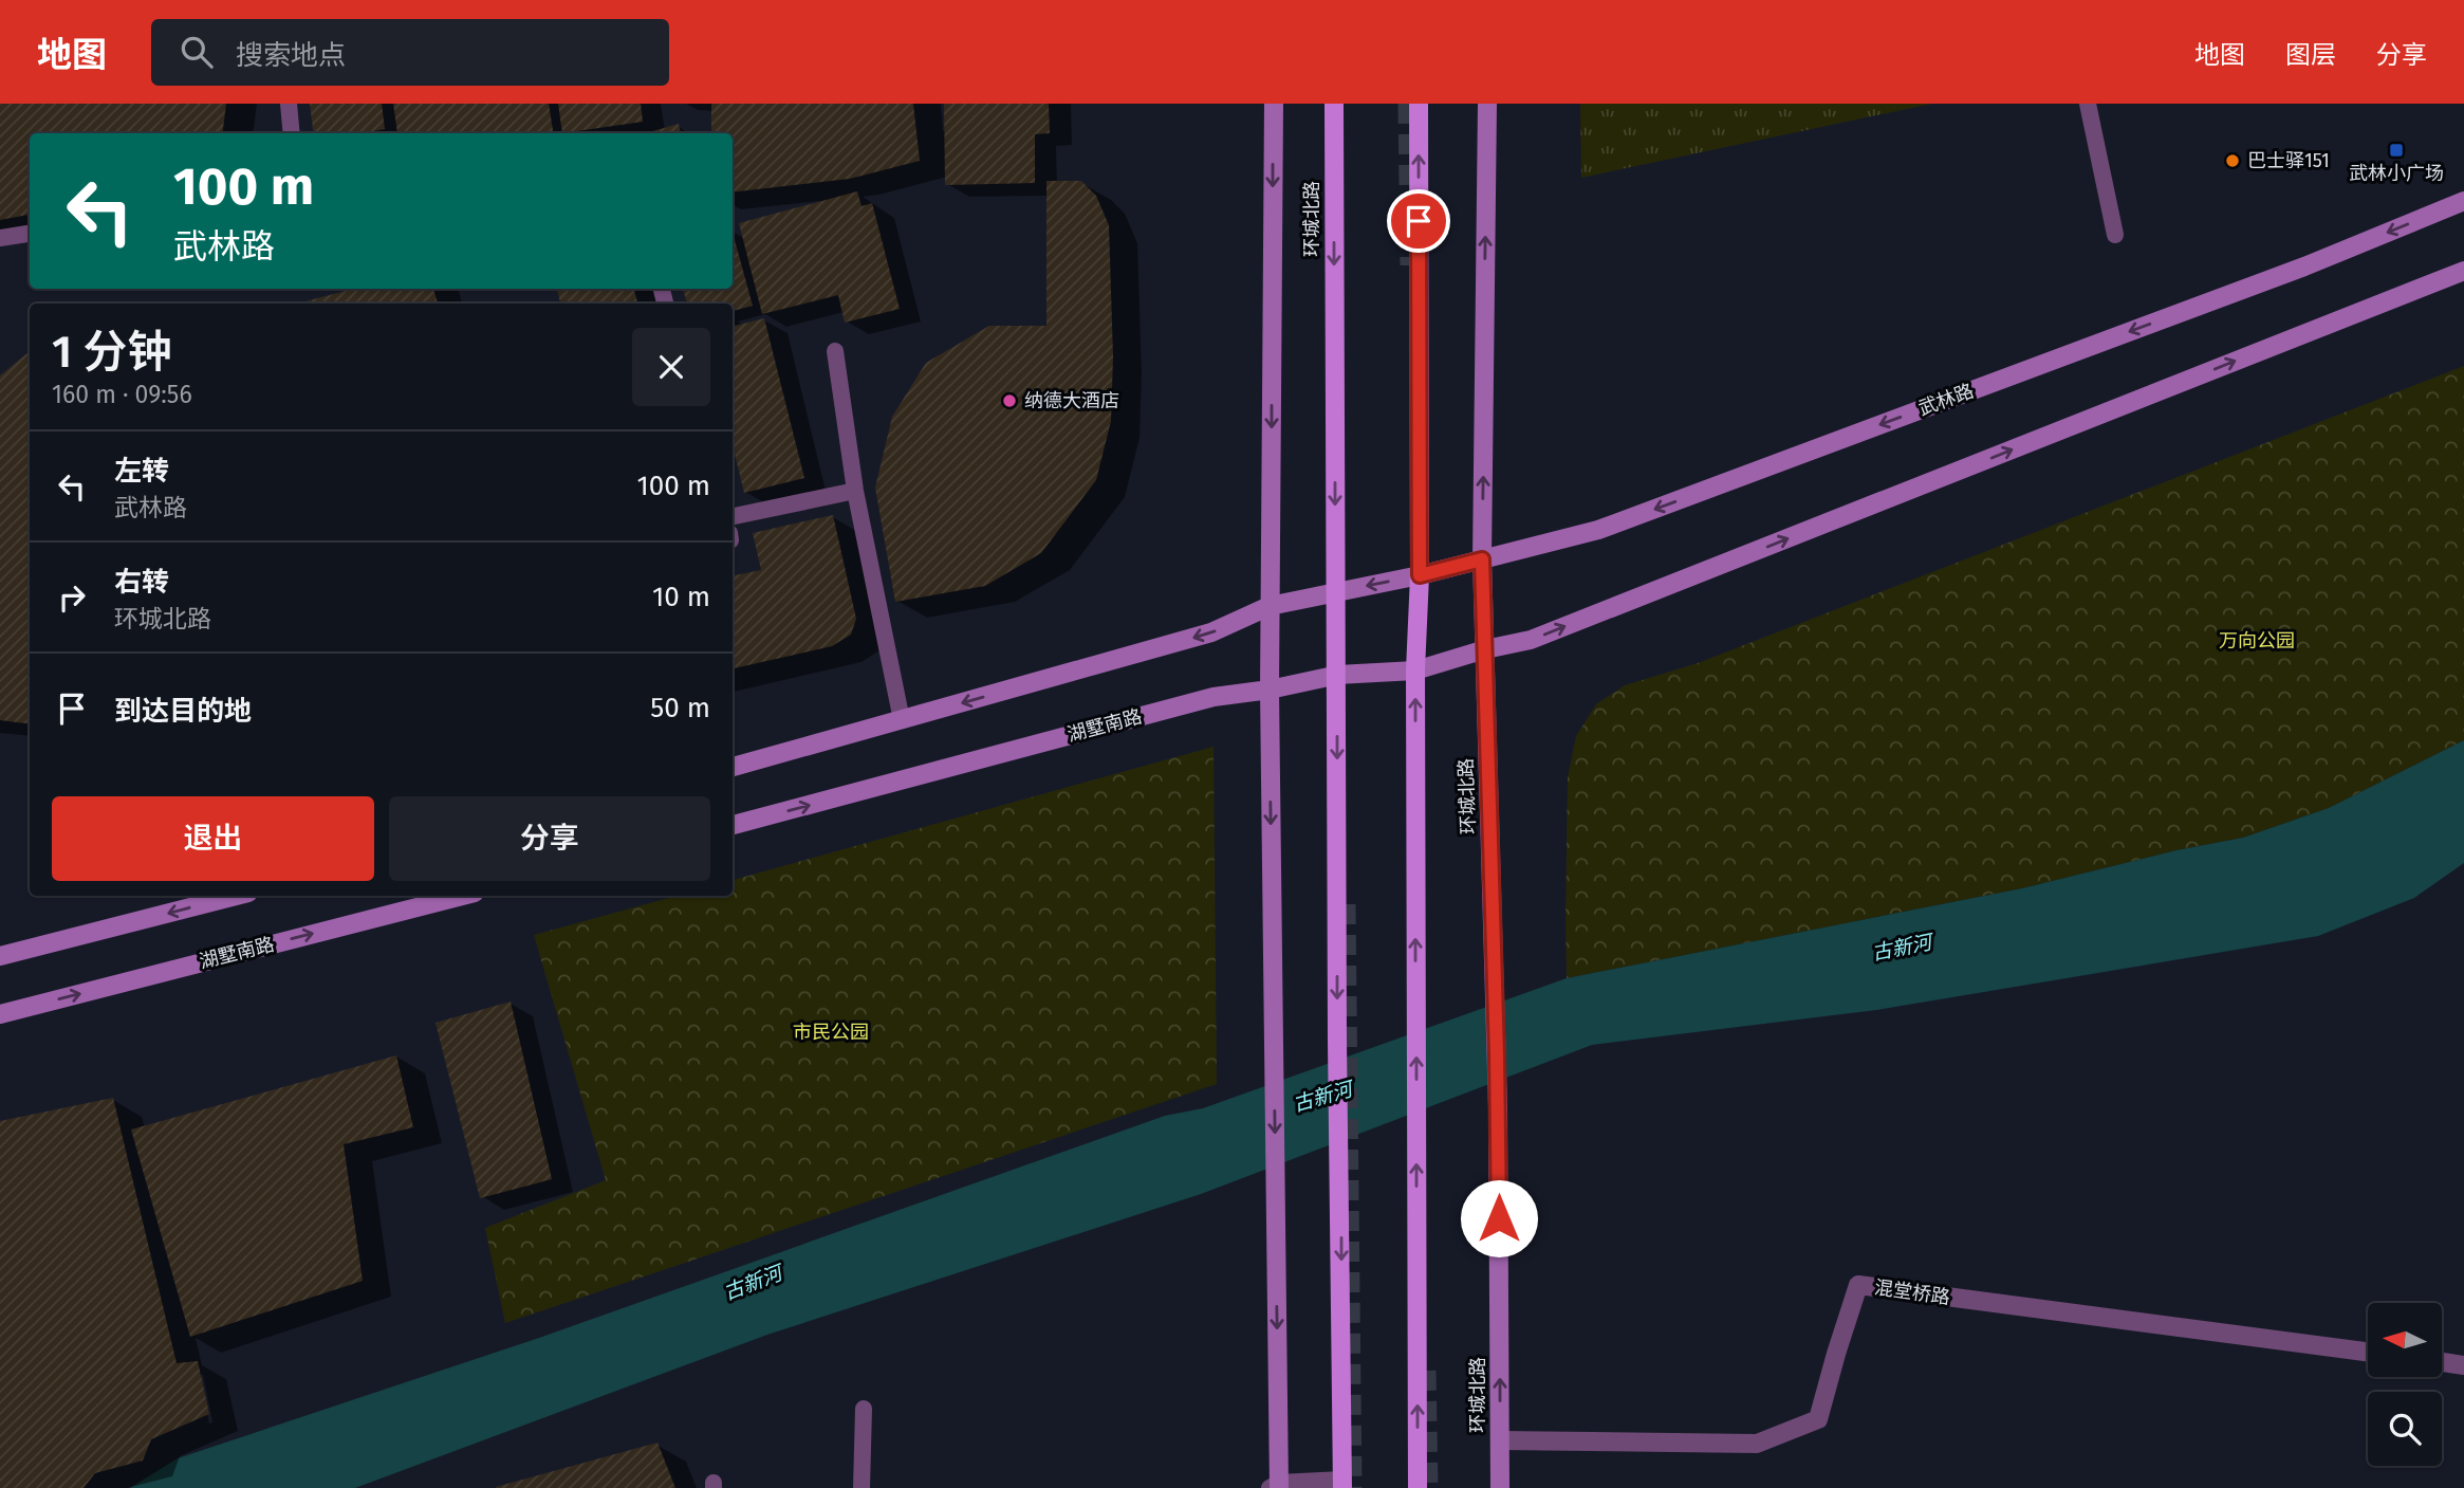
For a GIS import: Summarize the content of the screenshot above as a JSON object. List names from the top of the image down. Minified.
{"streets":{"main road":["环城北路","武林路","湖墅南路"],"street":["混堂桥路"]},"crossings":[["环城北路","武林路"],["环城北路","湖墅南路"],["环城北路","混堂桥路"]],"water":["古新河"],"parks":["万向公园","市民公园"],"places":{"transit":["武林小广场"],"other":["巴士驿151","纳德大酒店"]},"north":"left","page":{"header":"地图","search":"搜索地点","nav":["地图","图层","分享"],"turn":["100 m","武林路"],"heading":["1 分钟","160 m · 09:56"],"list":[{"name":"左转","note":"武林路","value":"100 m"},{"name":"右转","note":"环城北路","value":"10 m"},{"name":"到达目的地","value":"50 m"}],"buttons":["退出","分享"]}}
